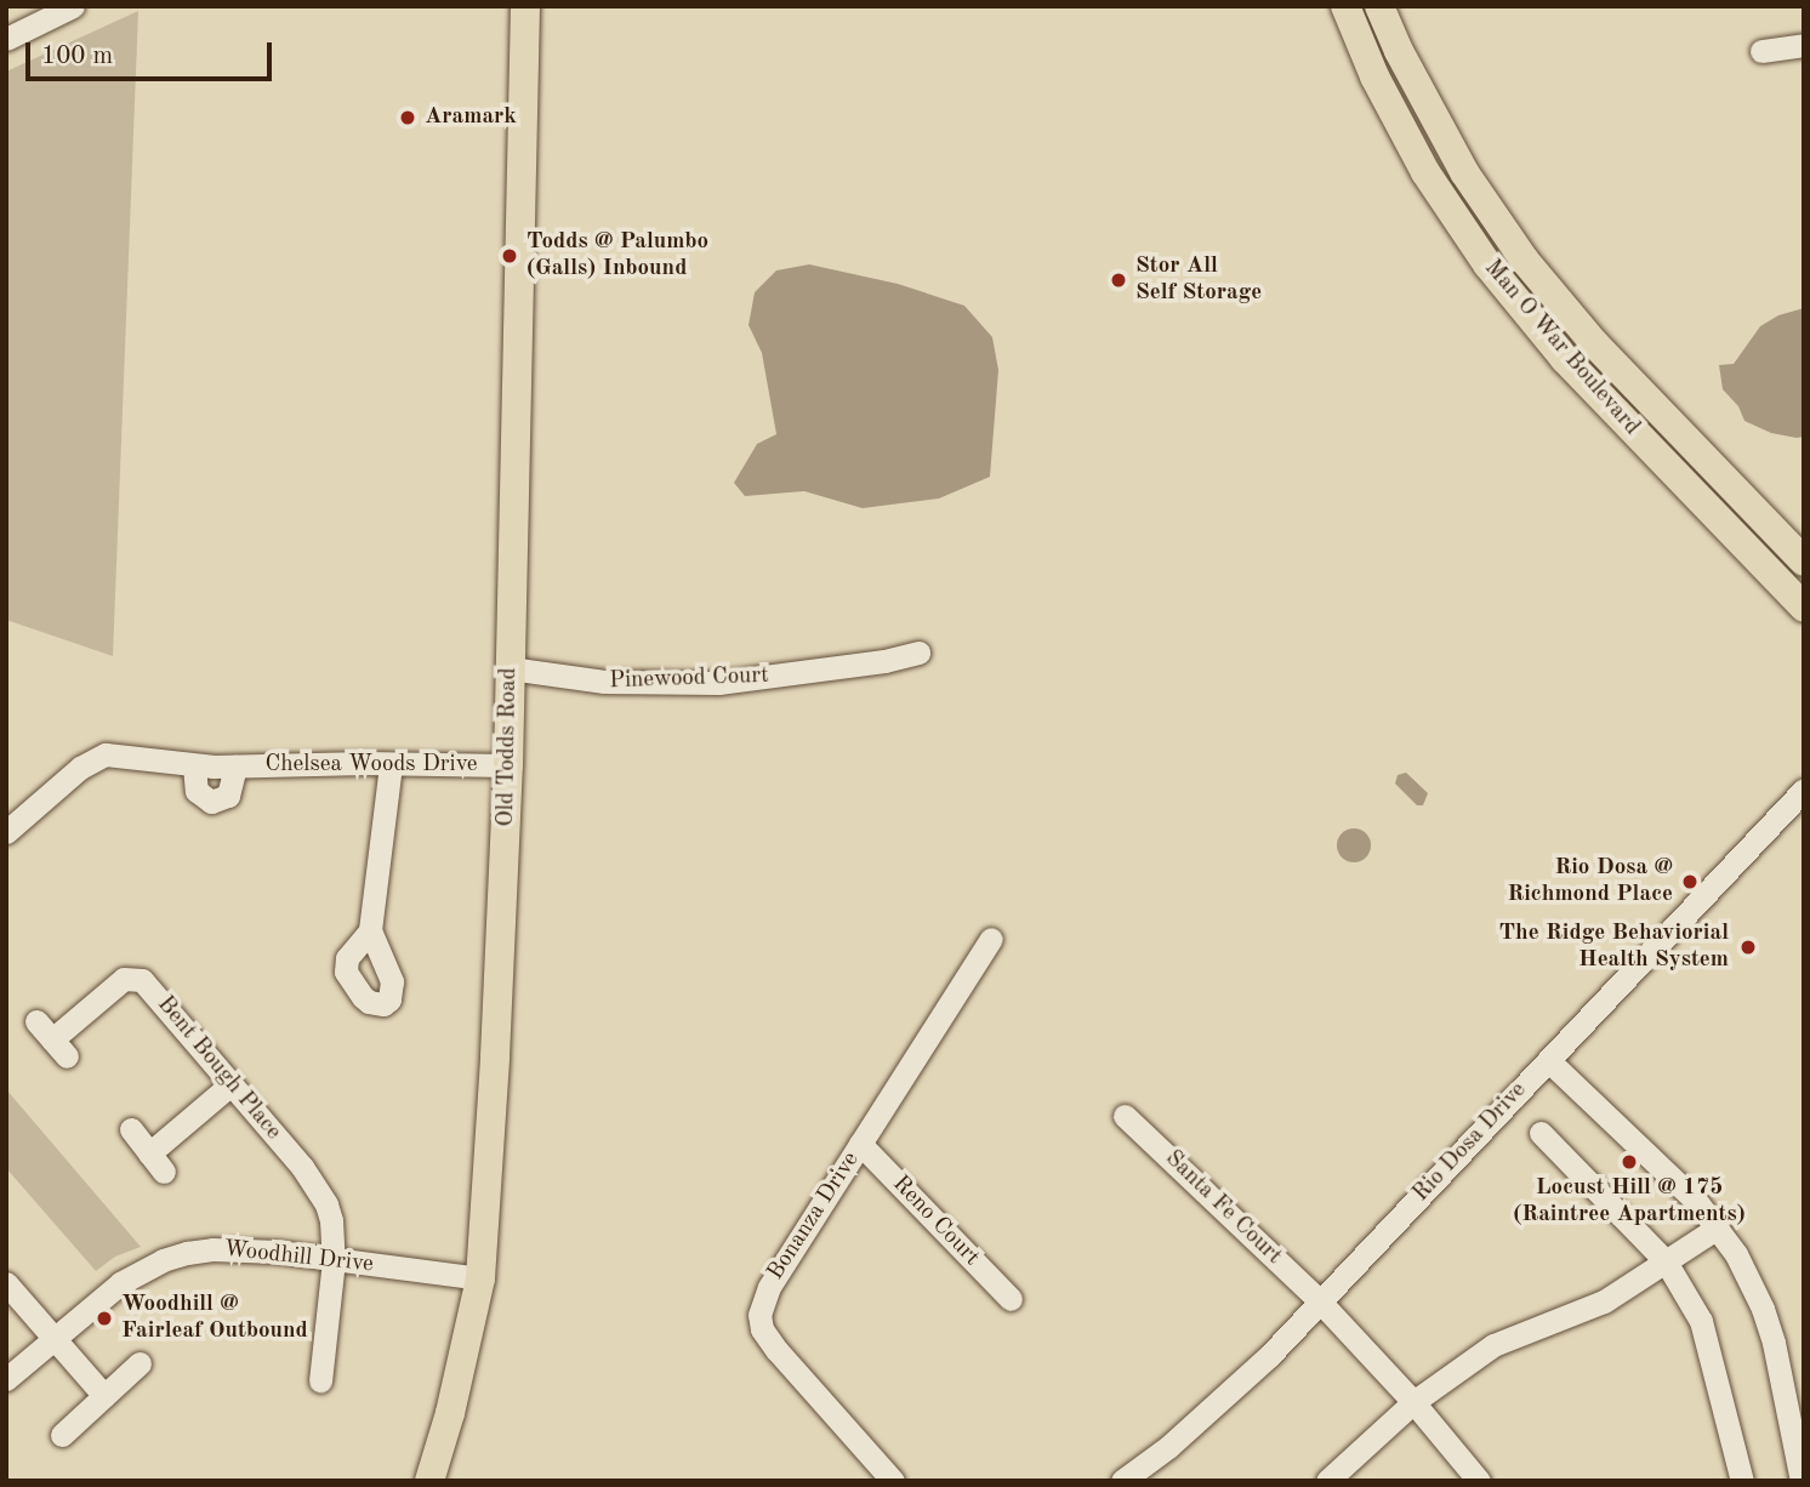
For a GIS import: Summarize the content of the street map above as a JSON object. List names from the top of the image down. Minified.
{"streets":{"main road":["Man O War Boulevard","Old Todds Road"],"street":["Pinewood Court","Chelsea Woods Drive","Bent Bough Place","Rio Dosa Drive","Santa Fe Court","Bonanza Drive","Reno Court","Woodhill Drive"]},"crossings":[["Pinewood Court","Old Todds Road"],["Old Todds Road","Chelsea Woods Drive"],["Old Todds Road","Woodhill Drive"],["Bent Bough Place","Woodhill Drive"],["Rio Dosa Drive","Santa Fe Court"],["Bonanza Drive","Reno Court"]],"places":["Aramark","Todds @ Palumbo (Galls) Inbound","Stor All Self Storage","Rio Dosa @ Richmond Place","The Ridge Behaviorial Health System","Locust Hill @ 175 (Raintree Apartments)","Woodhill @ Fairleaf Outbound"],"scale_bar":"100 m"}
